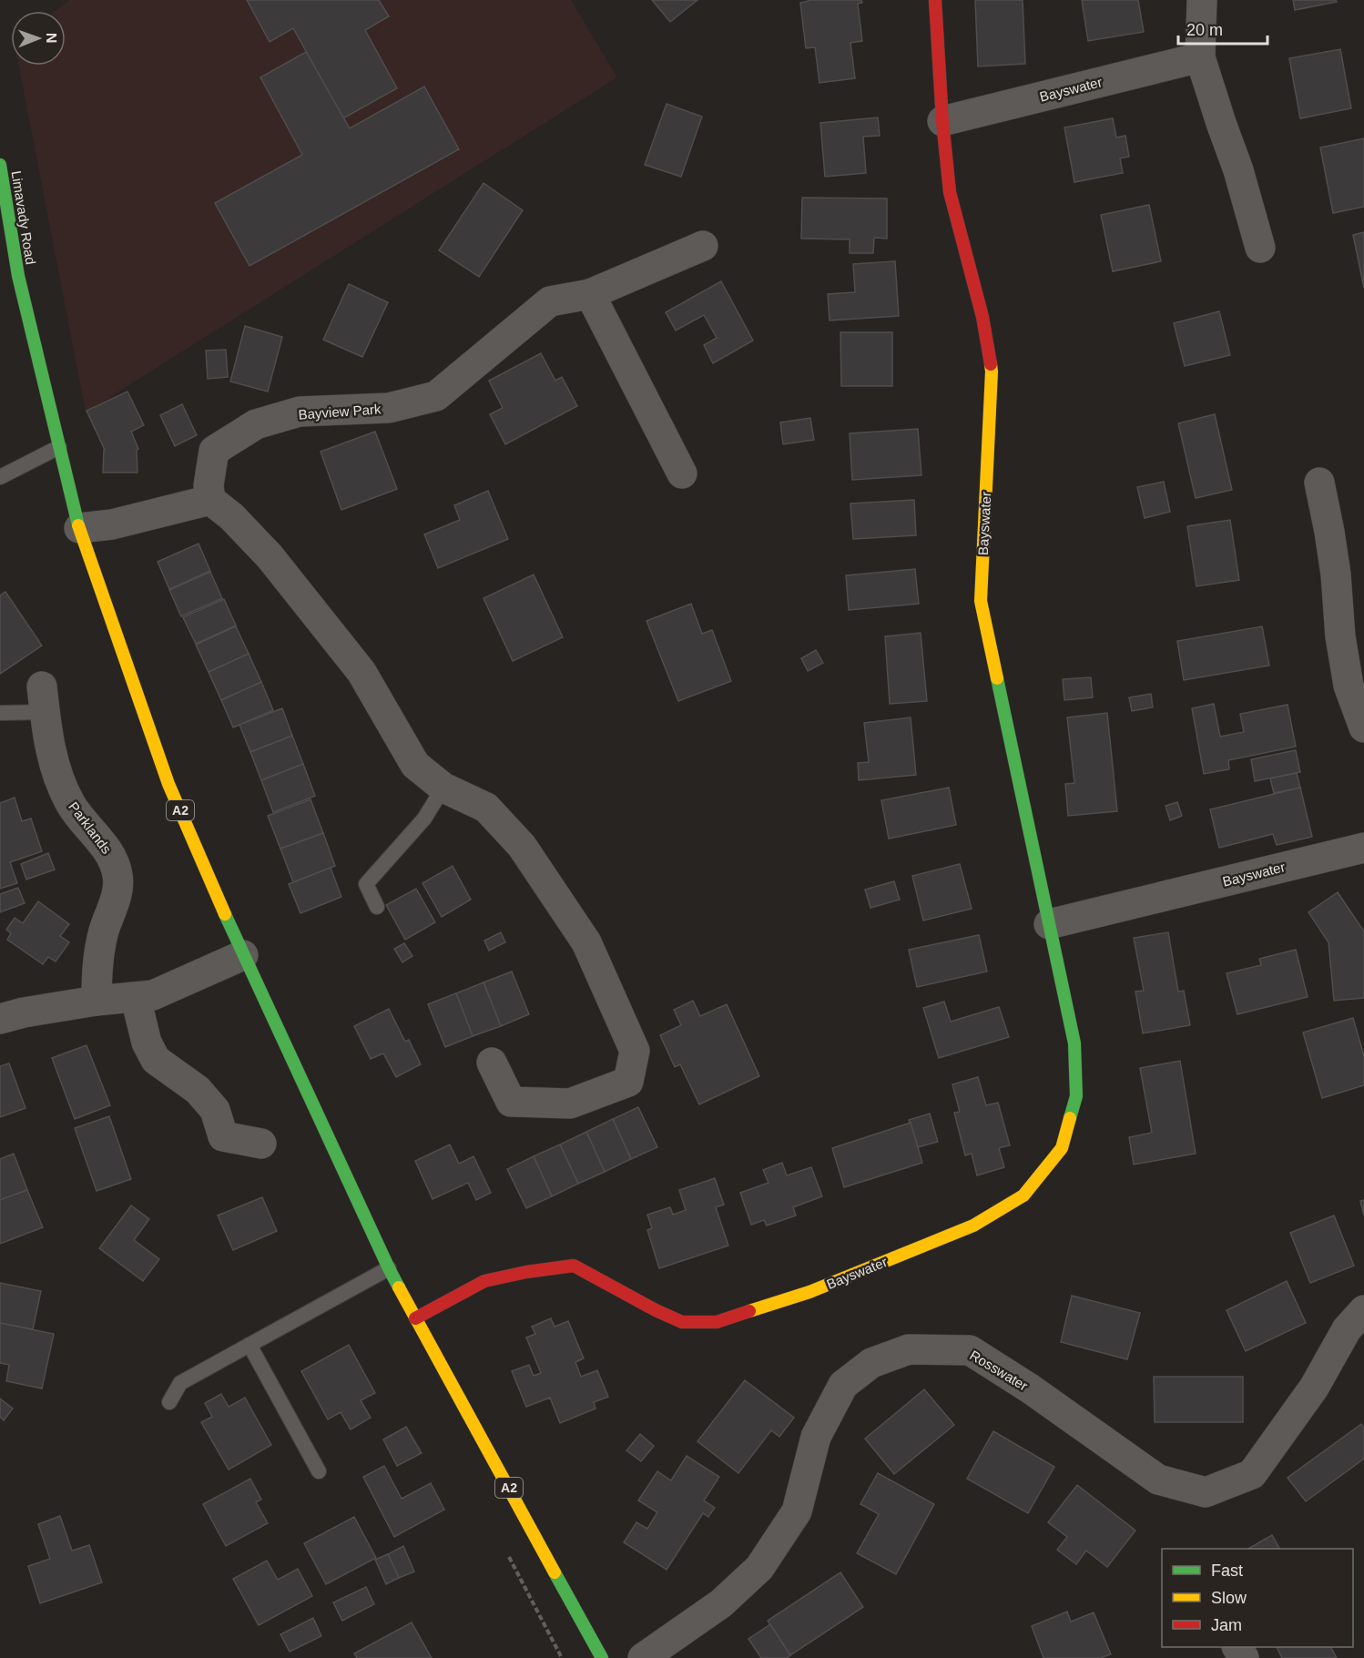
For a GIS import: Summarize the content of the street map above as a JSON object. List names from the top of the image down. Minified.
{"streets":{"main road":["Bayswater","Limavady Road","A2"],"street":["Bayview Park","Parklands","Rosswater"]},"crossings":[["Bayswater","A2"],["Limavady Road","A2"]],"legend":["Fast","Slow","Jam"],"scale_bar":"20 m","north":"right"}
